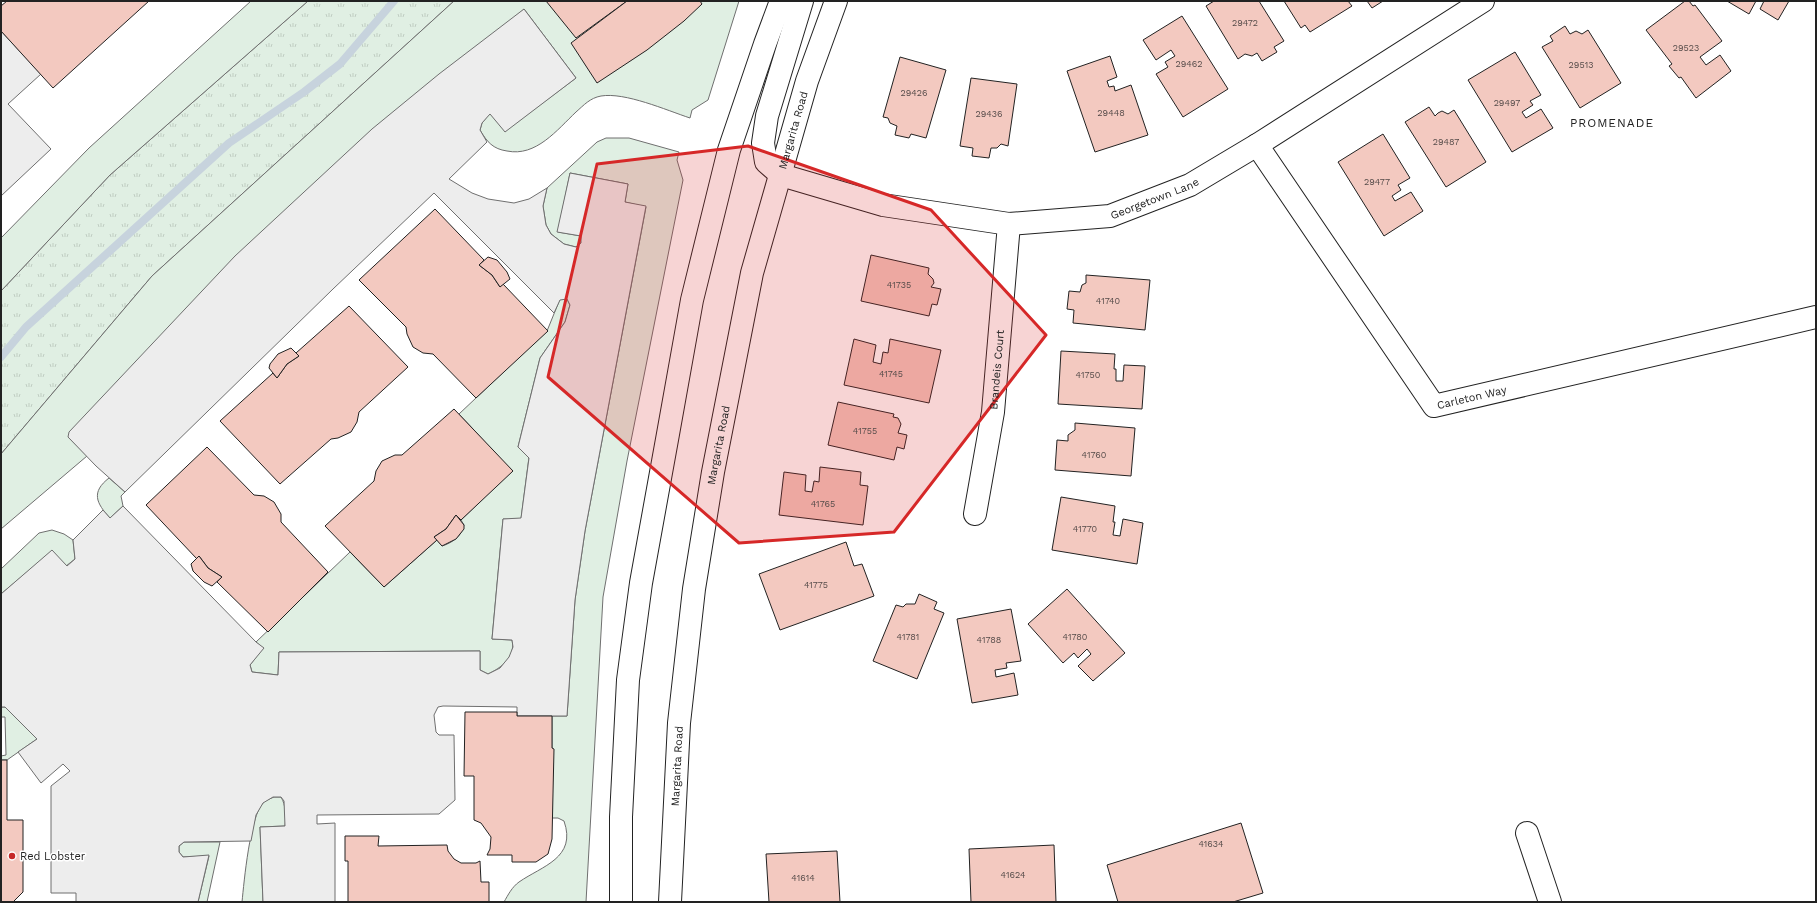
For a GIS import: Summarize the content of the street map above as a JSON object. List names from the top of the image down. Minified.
{"streets":{"main road":["Margarita Road","Georgetown Lane","Brandeis Court","Carleton Way"]},"crossings":[["Margarita Road","Georgetown Lane"],["Georgetown Lane","Brandeis Court"],["Georgetown Lane","Carleton Way"]],"districts":["PROMENADE"],"places":["Red Lobster"],"house_numbers":["29472","29523","29462","29513","29426","29497","29448","29436","29487","29477","41735","41740","41745","41750","41755","41760","41765","41770","41775","41781","41780","41788","41634","41624","41614"]}
